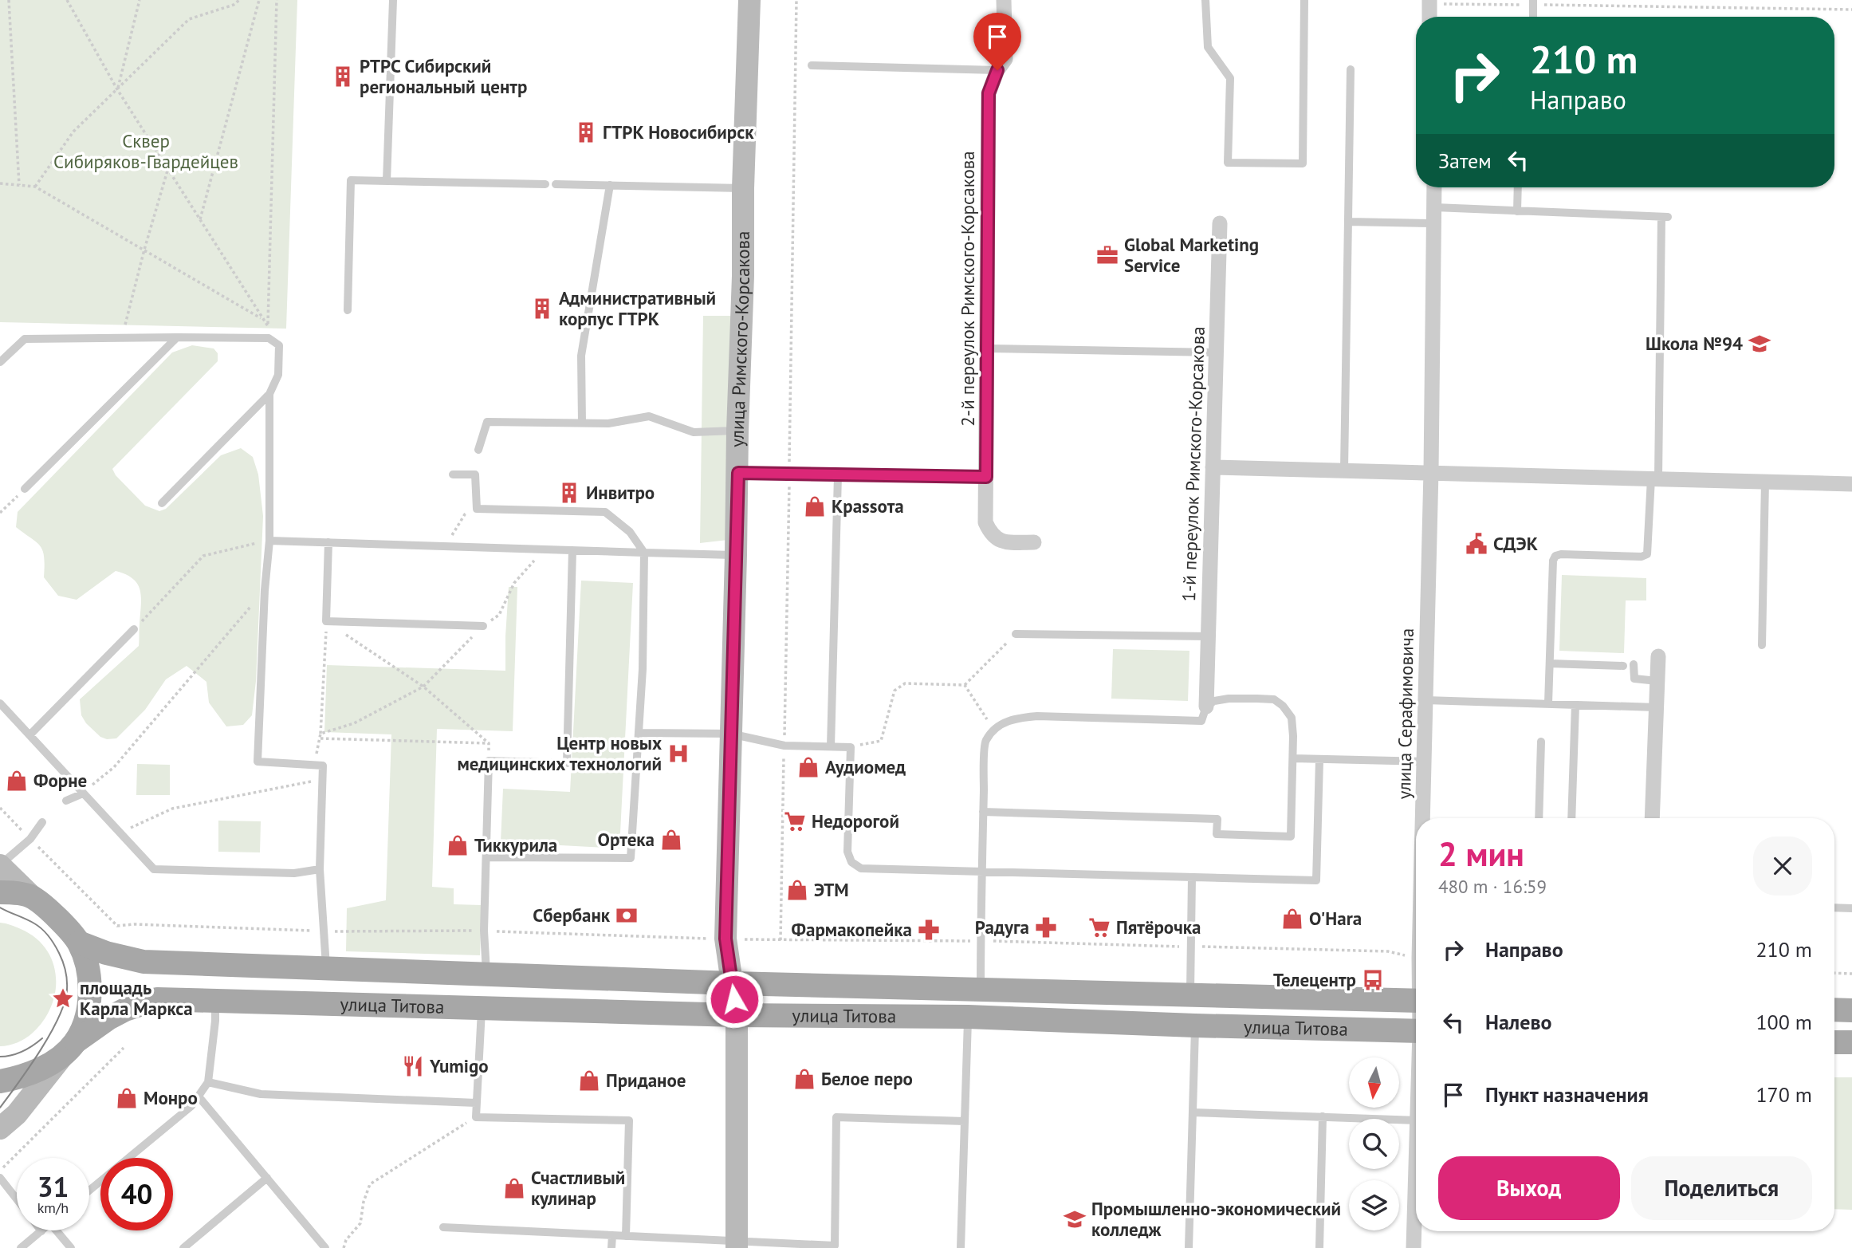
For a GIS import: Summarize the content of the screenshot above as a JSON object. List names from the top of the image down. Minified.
{"streets":{"main road":["улица Титова"],"street":["2-й переулок Римского-Корсакова","улица Римского-Корсакова","1-й переулок Римского-Корсакова","улица Серафимовича"]},"crossings":[["улица Римского-Корсакова","улица Титова"]],"parks":["Сквер Сибиряков-Гвардейцев"],"places":{"building":["РТРС Сибирский региональный центр","ГТРК Новосибирск","Административный корпус ГТРК","Инвитро"],"office":["Global Marketing Service"],"school or university":["Школа №94","Промышленно-экономический колледж"],"shop":["Краssота","Аудиомед","Форне","Ортека","Тиккурила","ЭТМ","O'Hara","Белое перо","Приданое","Монро","Счастливый кулинар"],"public building":["СДЭК"],"hospital":["Центр новых медицинских технологий"],"supermarket":["Недорогой","Пятёрочка"],"bank":["Сбербанк"],"pharmacy":["Радуга","Фармакопейка"],"bus stop":["Телецентр"],"place":["площадь Карла Маркса"],"restaurant":["Yumigo"]},"north":"bottom","page":{"turn":["210 m","Направо"],"then":"Затем","heading":["2 мин","480 m · 16:59"],"list":[{"name":"Направо","value":"210 m"},{"name":"Налево","value":"100 m"},{"name":"Пункт назначения","value":"170 m"}],"buttons":["Выход","Поделиться"],"speed":"31 km/h","limit":"40"}}
